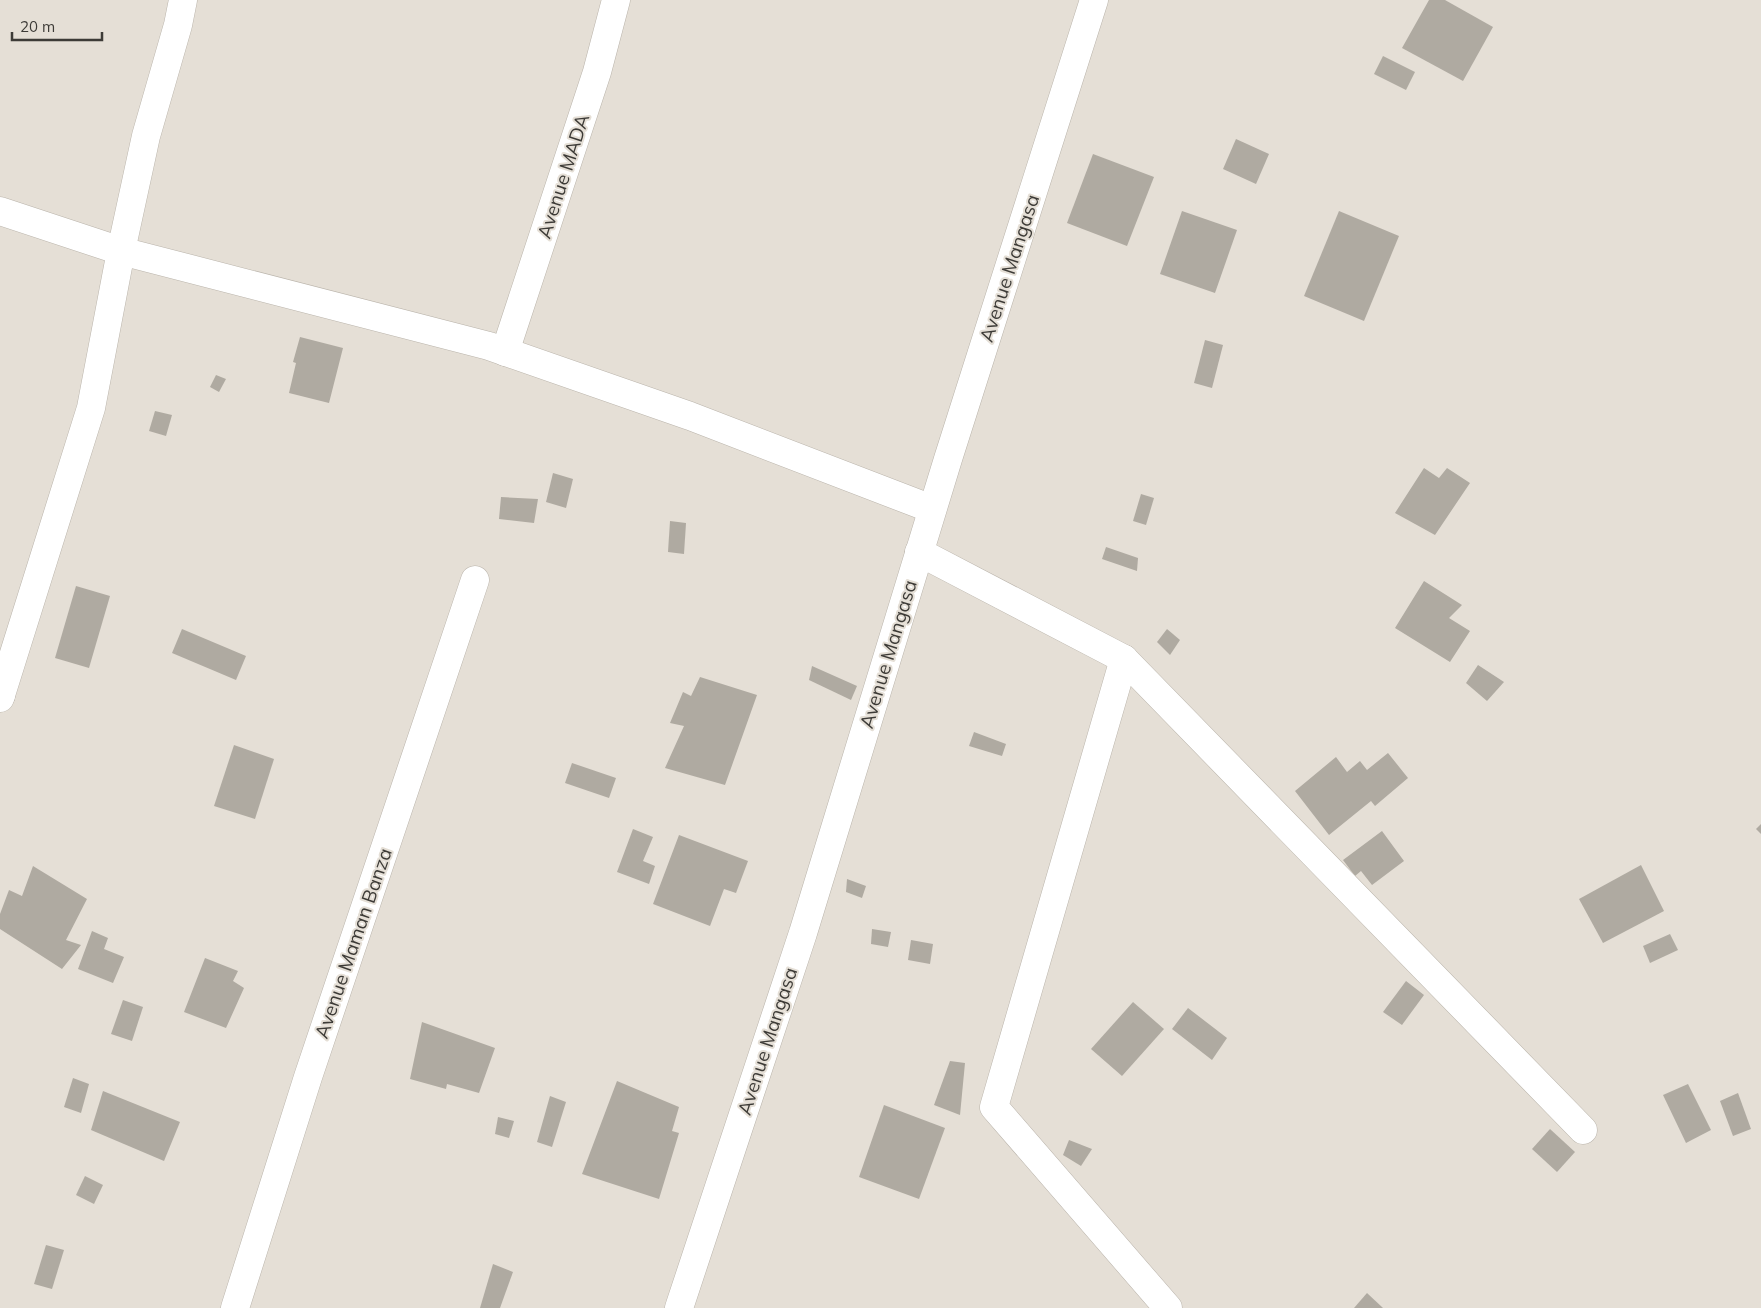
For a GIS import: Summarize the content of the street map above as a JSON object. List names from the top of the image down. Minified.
{"streets":{"street":["Avenue MADA","Avenue Mangasa","Avenue Maman Banza"]},"scale_bar":"20 m"}
